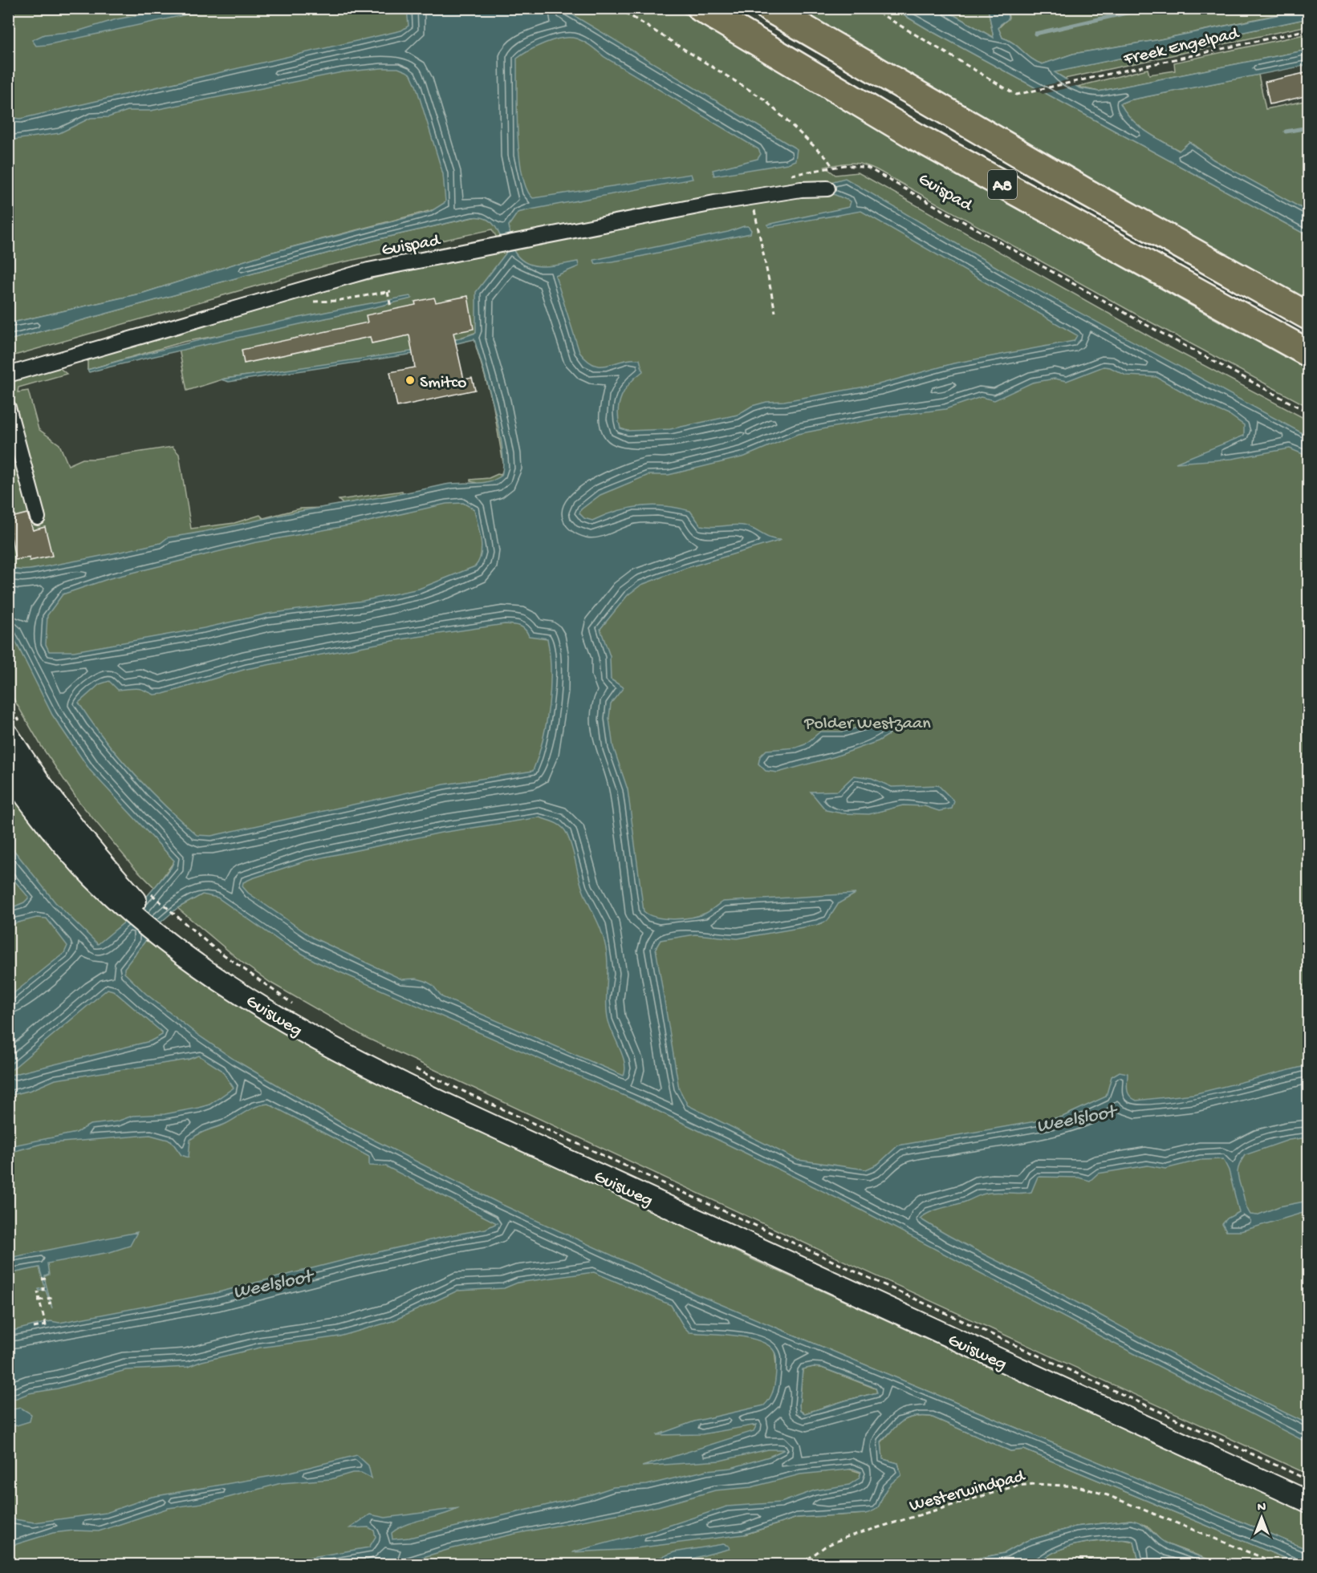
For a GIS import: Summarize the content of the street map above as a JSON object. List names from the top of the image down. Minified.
{"streets":{"highway":["A8"],"main road":["Guisweg"],"street":["Guispad"],"path":["Freek Engelpad","Westerwindpad"]},"water":["Weelsloot"],"parks":["Polder Westzaan"],"places":["Smitco"],"north":"top"}
